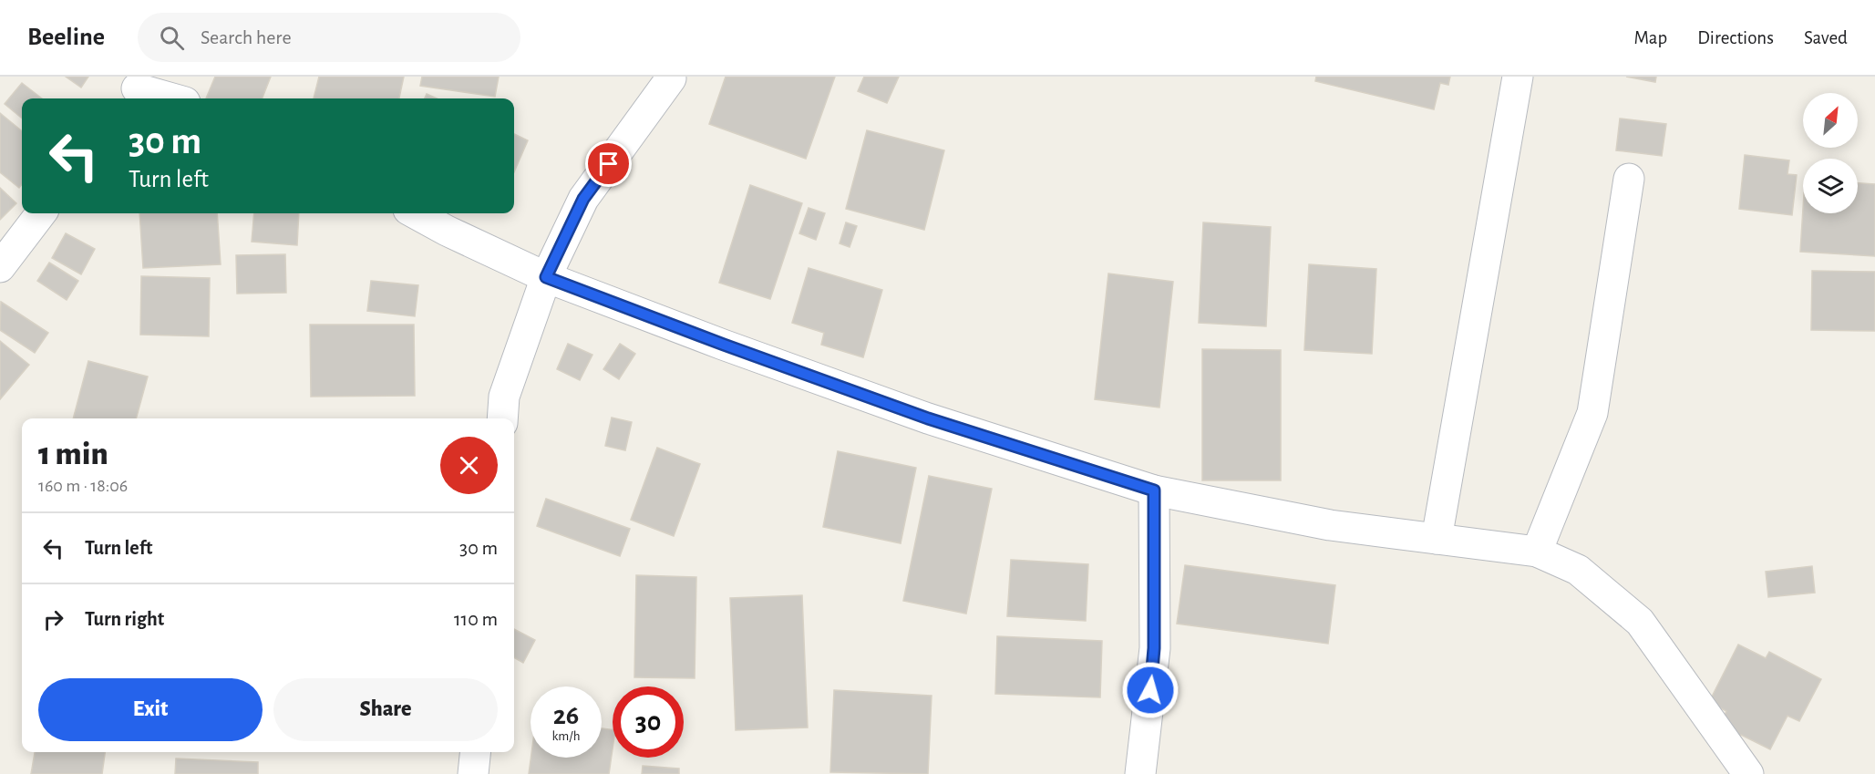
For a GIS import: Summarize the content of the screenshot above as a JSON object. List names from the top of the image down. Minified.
{"north":"top right","page":{"header":"Beeline","search":"Search here","nav":["Map","Directions","Saved"],"turn":["30 m","Turn left"],"heading":["1 min","160 m · 18:06"],"list":[{"name":"Turn left","value":"30 m"},{"name":"Turn right","value":"110 m"}],"buttons":["Exit","Share"],"speed":"26 km/h","limit":"30"}}
